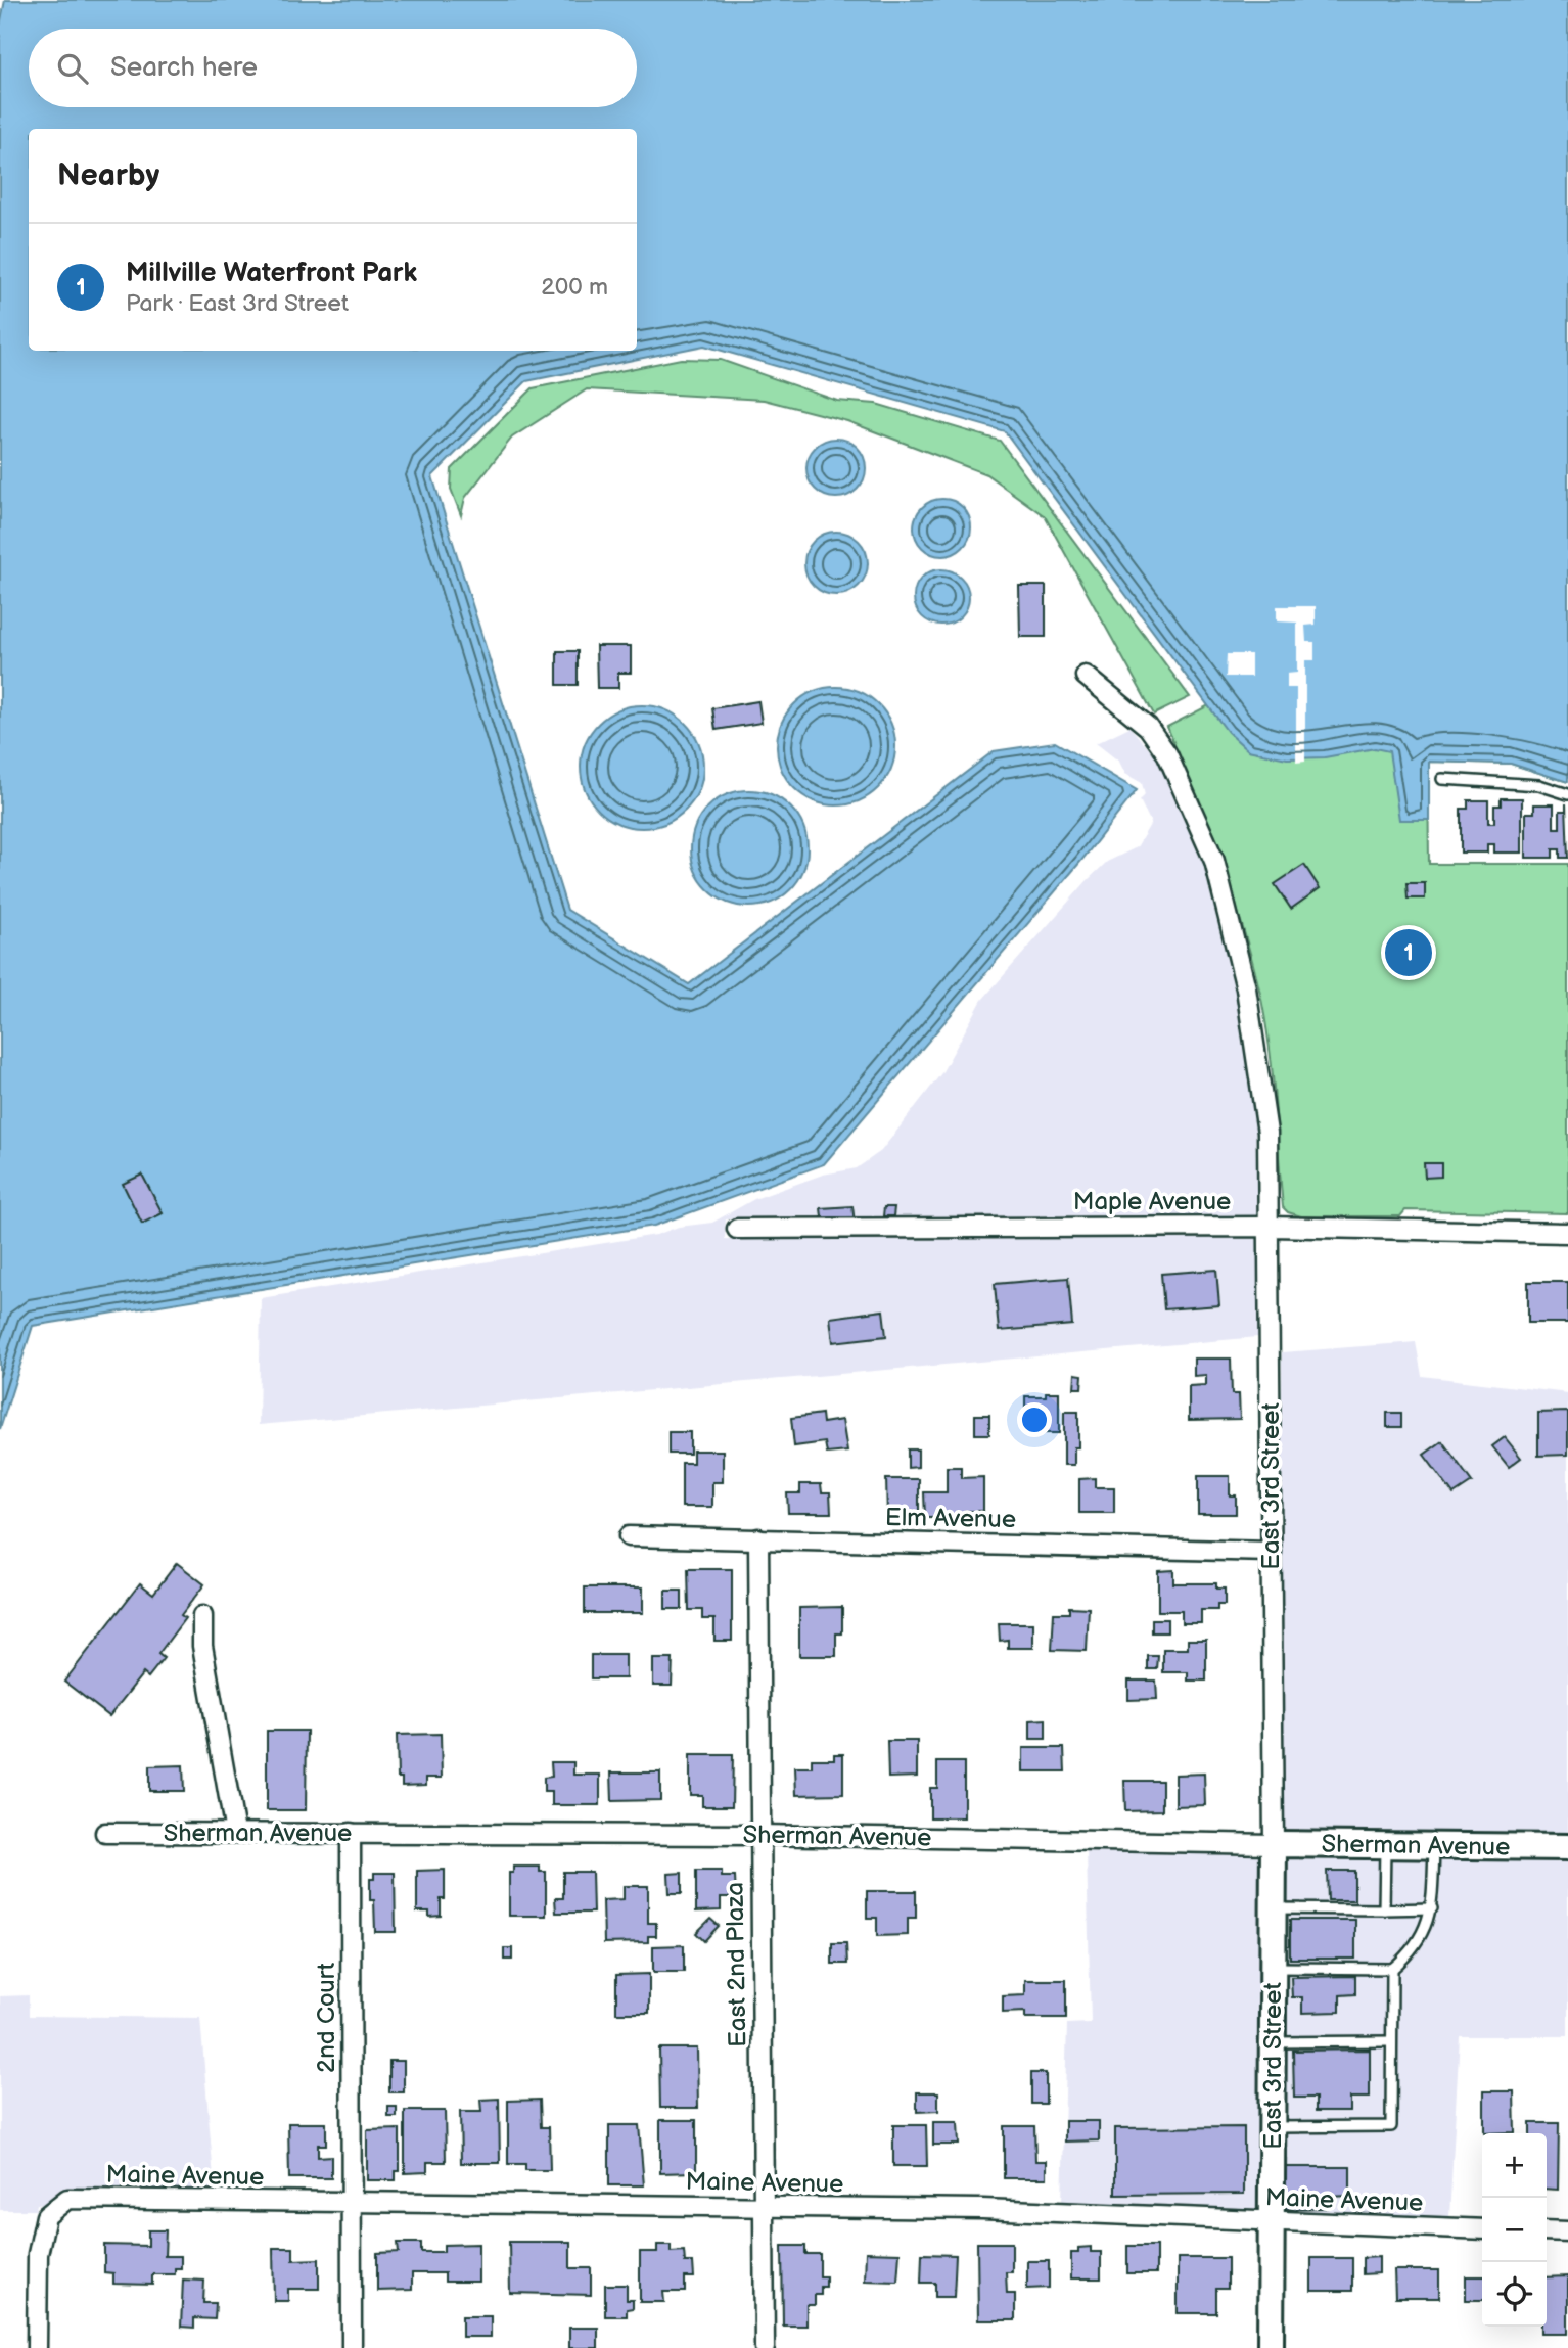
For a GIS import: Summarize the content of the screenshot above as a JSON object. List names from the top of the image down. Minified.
{"streets":{"street":["Maple Avenue","East 3rd Street","Elm Avenue","Sherman Avenue","East 2nd Plaza","2nd Court","Maine Avenue"]},"crossings":[["Maple Avenue","East 3rd Street"],["East 3rd Street","Elm Avenue"],["East 3rd Street","Sherman Avenue"],["East 3rd Street","Maine Avenue"],["Elm Avenue","East 2nd Plaza"],["Sherman Avenue","East 2nd Plaza"],["Sherman Avenue","2nd Court"],["East 2nd Plaza","Maine Avenue"],["2nd Court","Maine Avenue"]],"page":{"search":"Search here","heading":"Nearby","list":[{"mark":"1","name":"Millville Waterfront Park","note":"Park · East 3rd Street","value":"200 m"}],"pins":"1","map_buttons":["+","−"]}}
